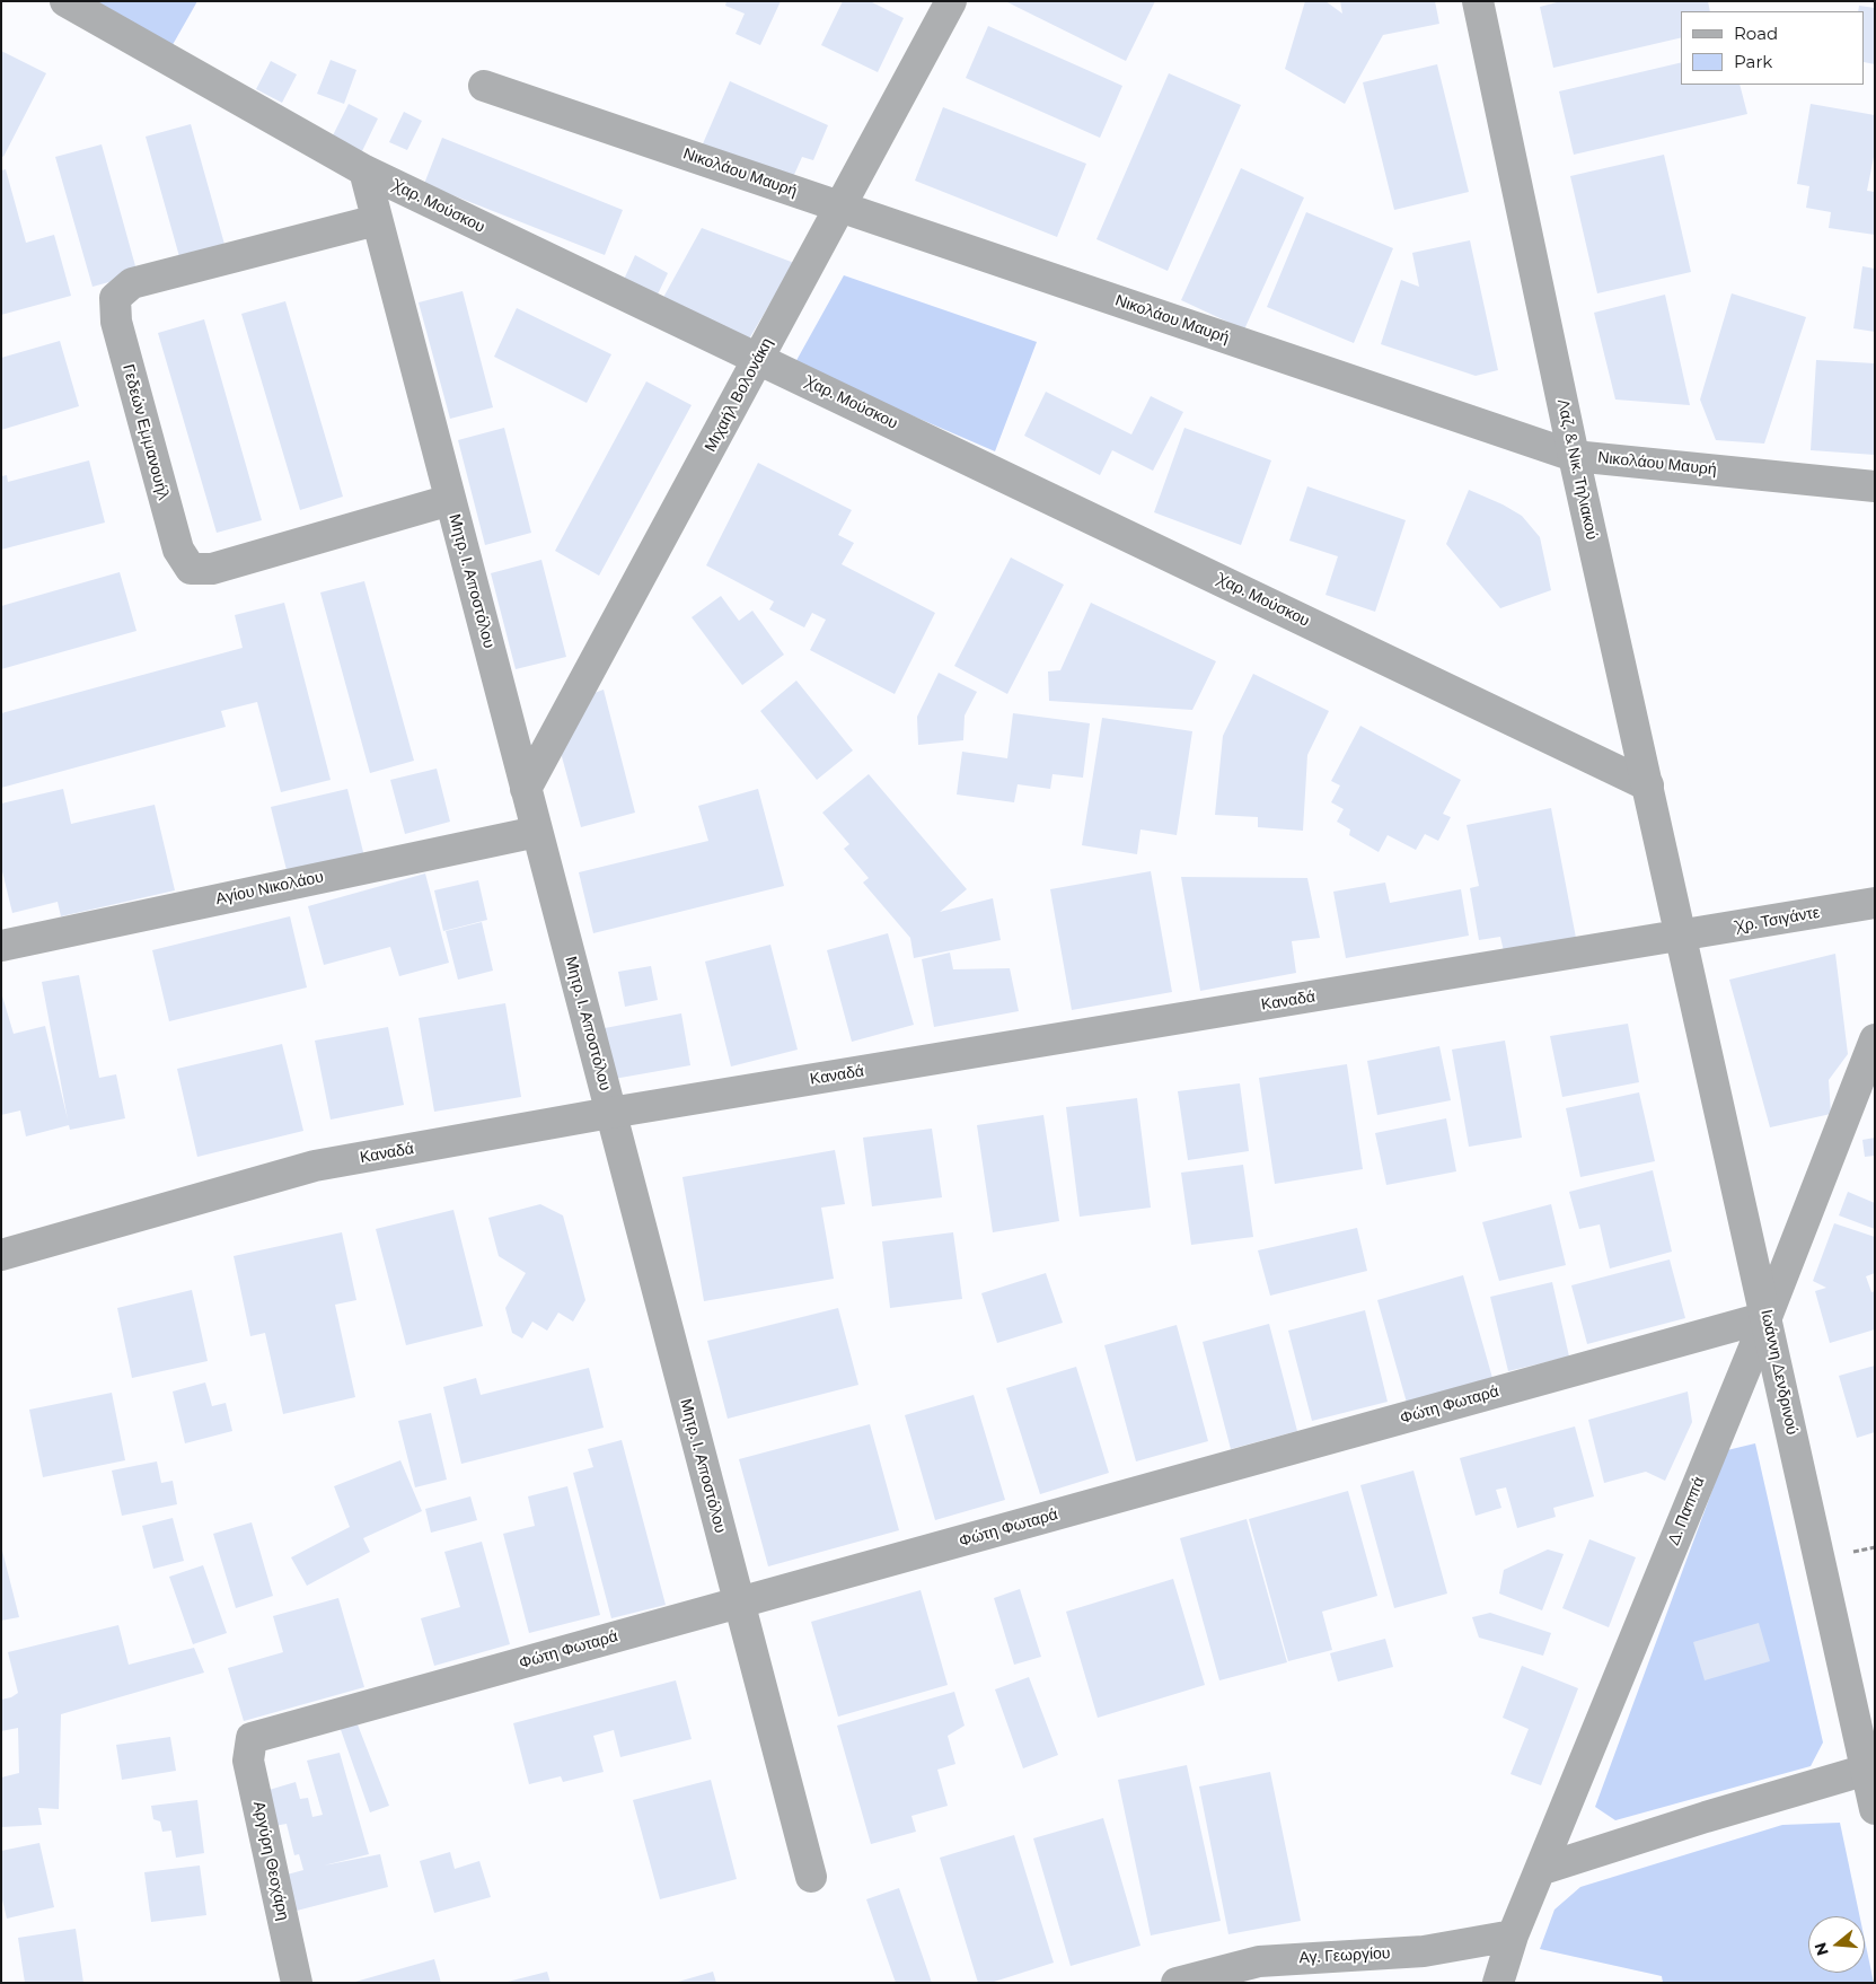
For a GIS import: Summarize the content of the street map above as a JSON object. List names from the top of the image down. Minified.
{"streets":{"street":["Νικολάου Μαυρή","Χαρ. Μούσκου","Μιχαήλ Βολονάκη","Γεδεών Εμμανουήλ","Λαζ. & Νικ. Τηλιακού","Μητρ. Ι. Αποστόλου","Αγίου Νικολάου","Χρ. Τσιγάντε","Καναδά","Ιωάννη Δενδρινού","Φώτη Φωταρά","Δ. Παππά","Αργύρη Θεοχάρη","Αγ. Γεωργίου"]},"crossings":[["Νικολάου Μαυρή","Μιχαήλ Βολονάκη"],["Νικολάου Μαυρή","Λαζ. & Νικ. Τηλιακού"],["Χαρ. Μούσκου","Μιχαήλ Βολονάκη"],["Χαρ. Μούσκου","Λαζ. & Νικ. Τηλιακού"],["Χαρ. Μούσκου","Μητρ. Ι. Αποστόλου"],["Μιχαήλ Βολονάκη","Μητρ. Ι. Αποστόλου"],["Γεδεών Εμμανουήλ","Μητρ. Ι. Αποστόλου"],["Λαζ. & Νικ. Τηλιακού","Χρ. Τσιγάντε"],["Λαζ. & Νικ. Τηλιακού","Καναδά"],["Λαζ. & Νικ. Τηλιακού","Ιωάννη Δενδρινού"],["Μητρ. Ι. Αποστόλου","Αγίου Νικολάου"],["Μητρ. Ι. Αποστόλου","Καναδά"],["Μητρ. Ι. Αποστόλου","Φώτη Φωταρά"],["Χρ. Τσιγάντε","Καναδά"],["Χρ. Τσιγάντε","Ιωάννη Δενδρινού"],["Καναδά","Ιωάννη Δενδρινού"],["Ιωάννη Δενδρινού","Φώτη Φωταρά"],["Ιωάννη Δενδρινού","Δ. Παππά"],["Φώτη Φωταρά","Δ. Παππά"],["Φώτη Φωταρά","Αργύρη Θεοχάρη"],["Δ. Παππά","Αγ. Γεωργίου"]],"legend":["Road","Park"],"north":"left"}
